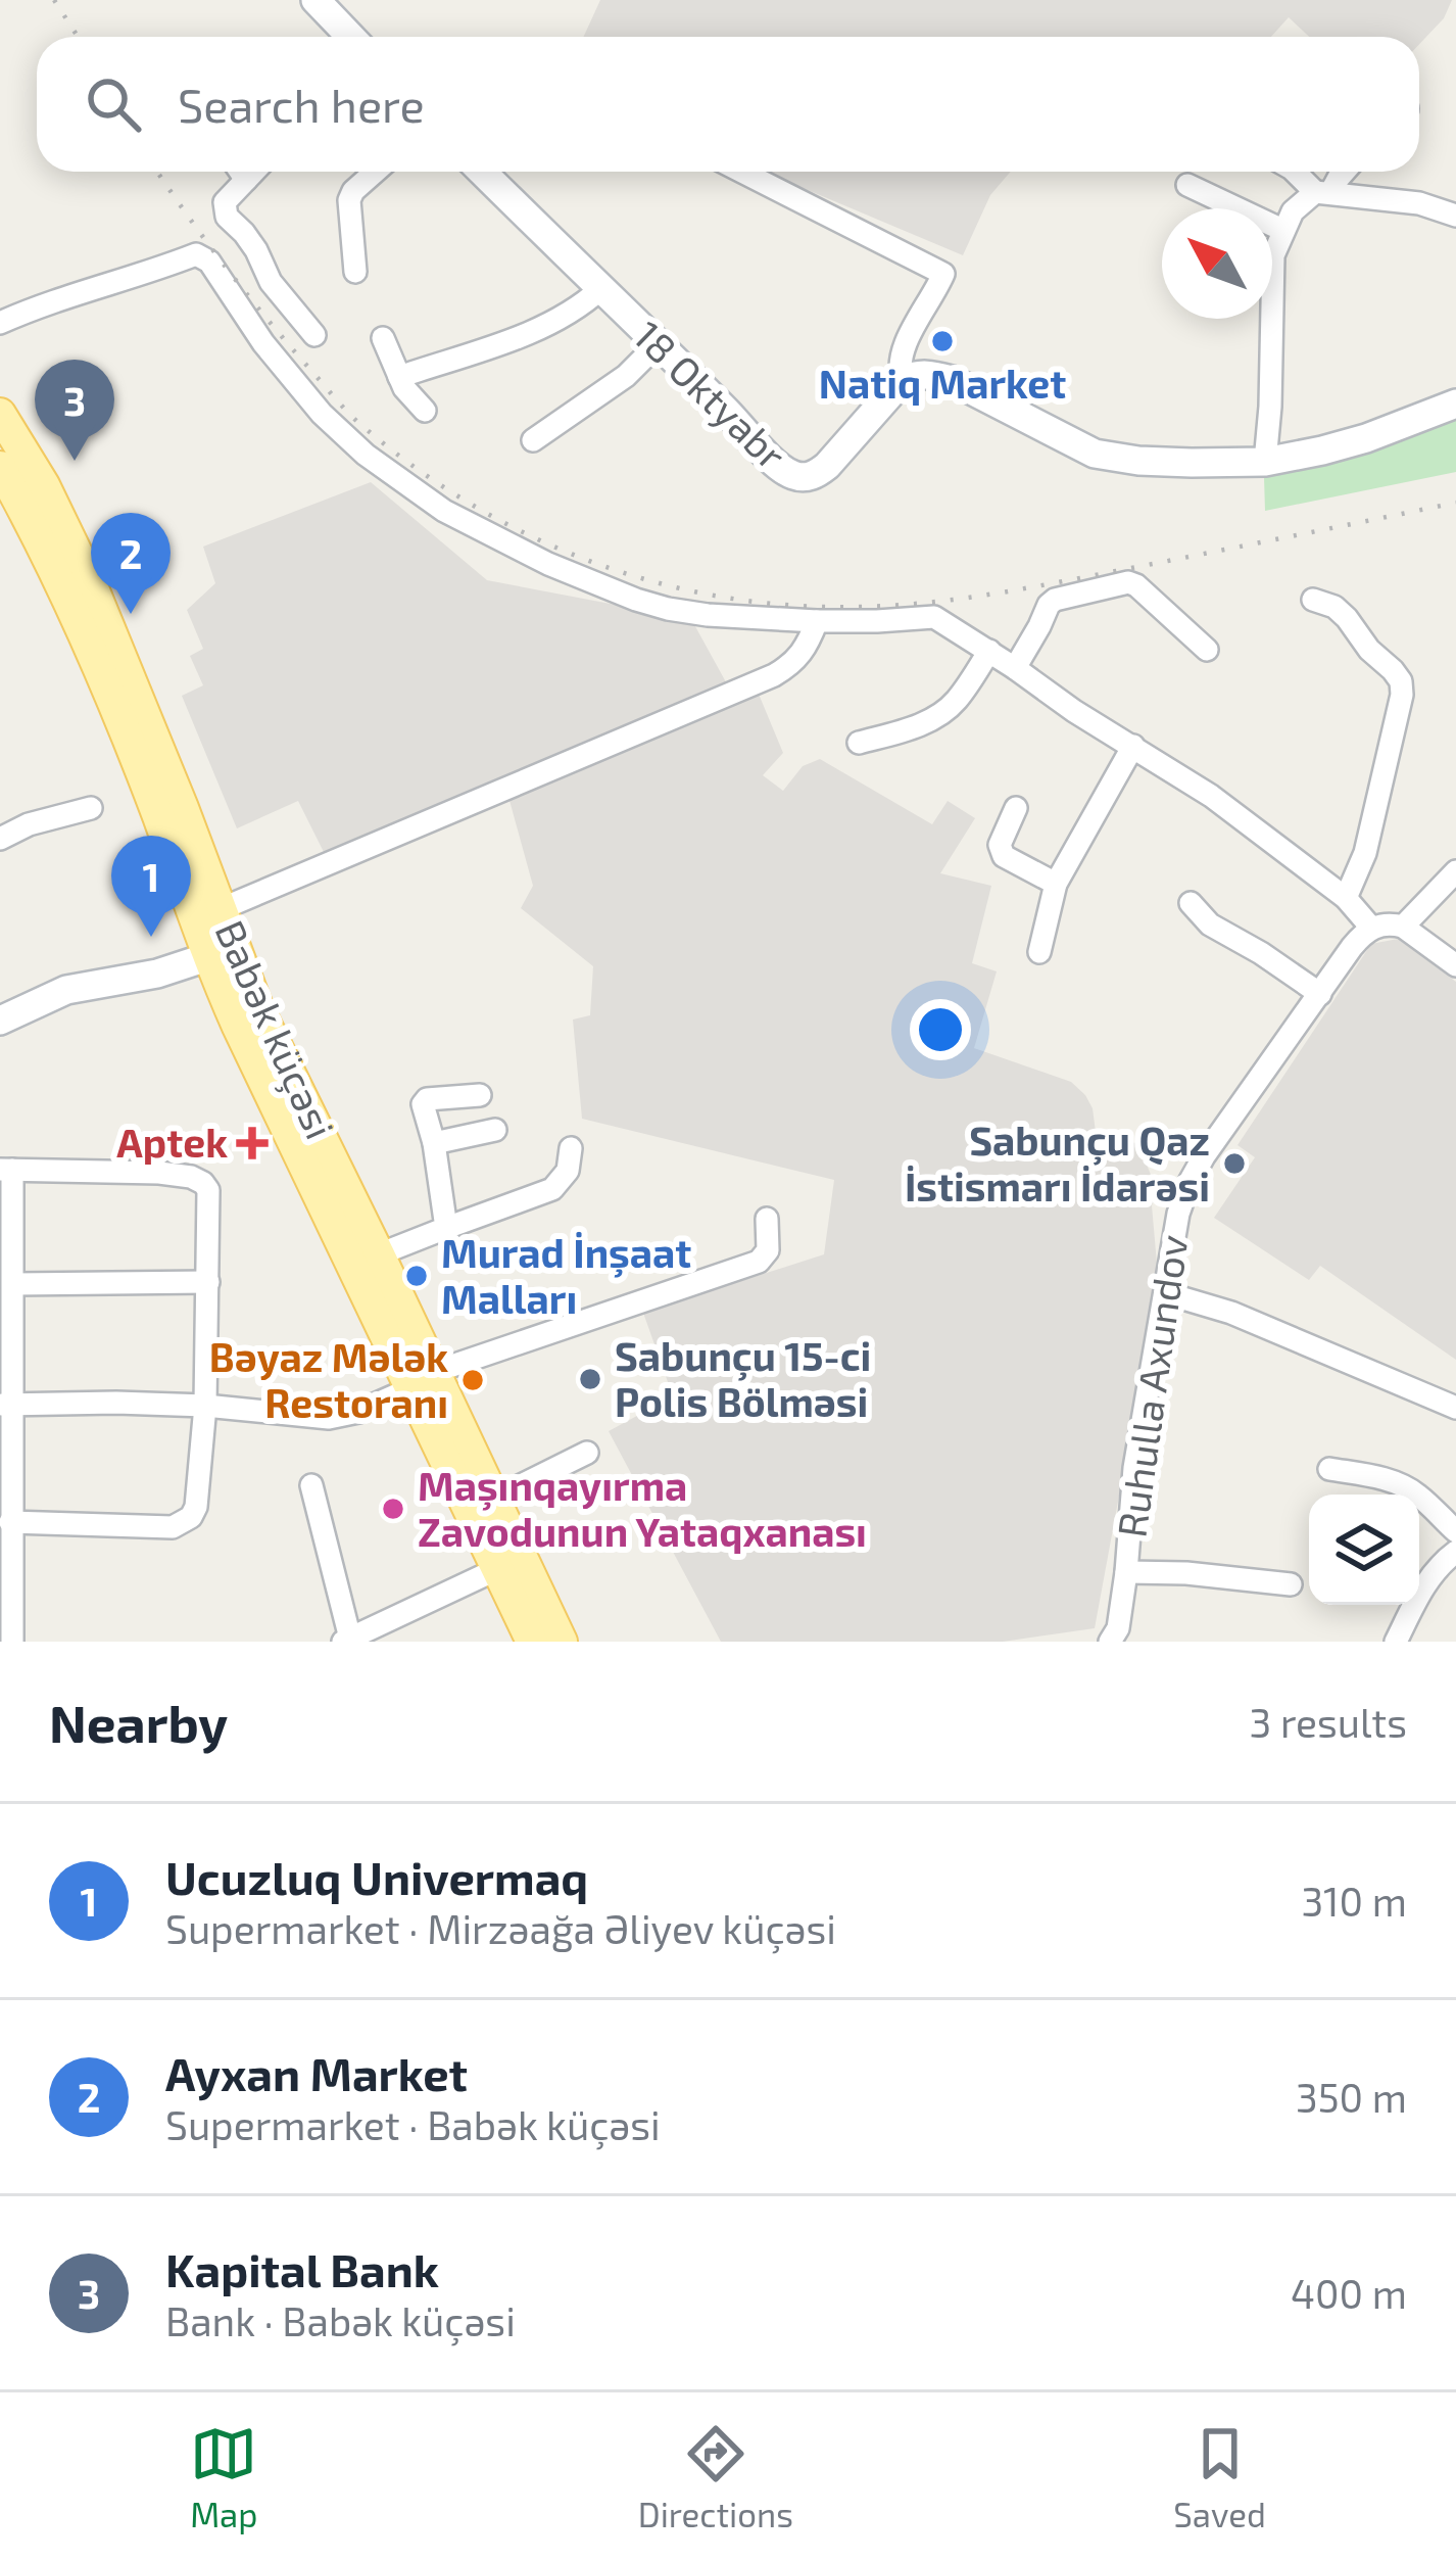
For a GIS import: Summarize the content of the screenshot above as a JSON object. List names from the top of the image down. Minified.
{"streets":{"main road":["Babək küçəsi"],"street":["18 Oktyabr","Ruhulla Axundov"]},"places":{"other":["Natiq Market","Sabunçu Qaz İstismarı İdarəsi","Murad İnşaat Malları","Sabunçu 15-ci Polis Bölməsi","Bəyaz Mələk Restoranı","Maşınqayırma Zavodunun Yataqxanası"],"health":["Aptek"]},"north":"top left","page":{"search":"Search here","pins":["3","2","1"],"heading":["Nearby","3 results"],"list":[{"mark":"1","name":"Ucuzluq Univermaq","note":"Supermarket · Mirzəağa Əliyev küçəsi","value":"310 m"},{"mark":"2","name":"Ayxan Market","note":"Supermarket · Babək küçəsi","value":"350 m"},{"mark":"3","name":"Kapital Bank","note":"Bank · Babək küçəsi","value":"400 m"}],"nav":["Map","Directions","Saved"]}}
